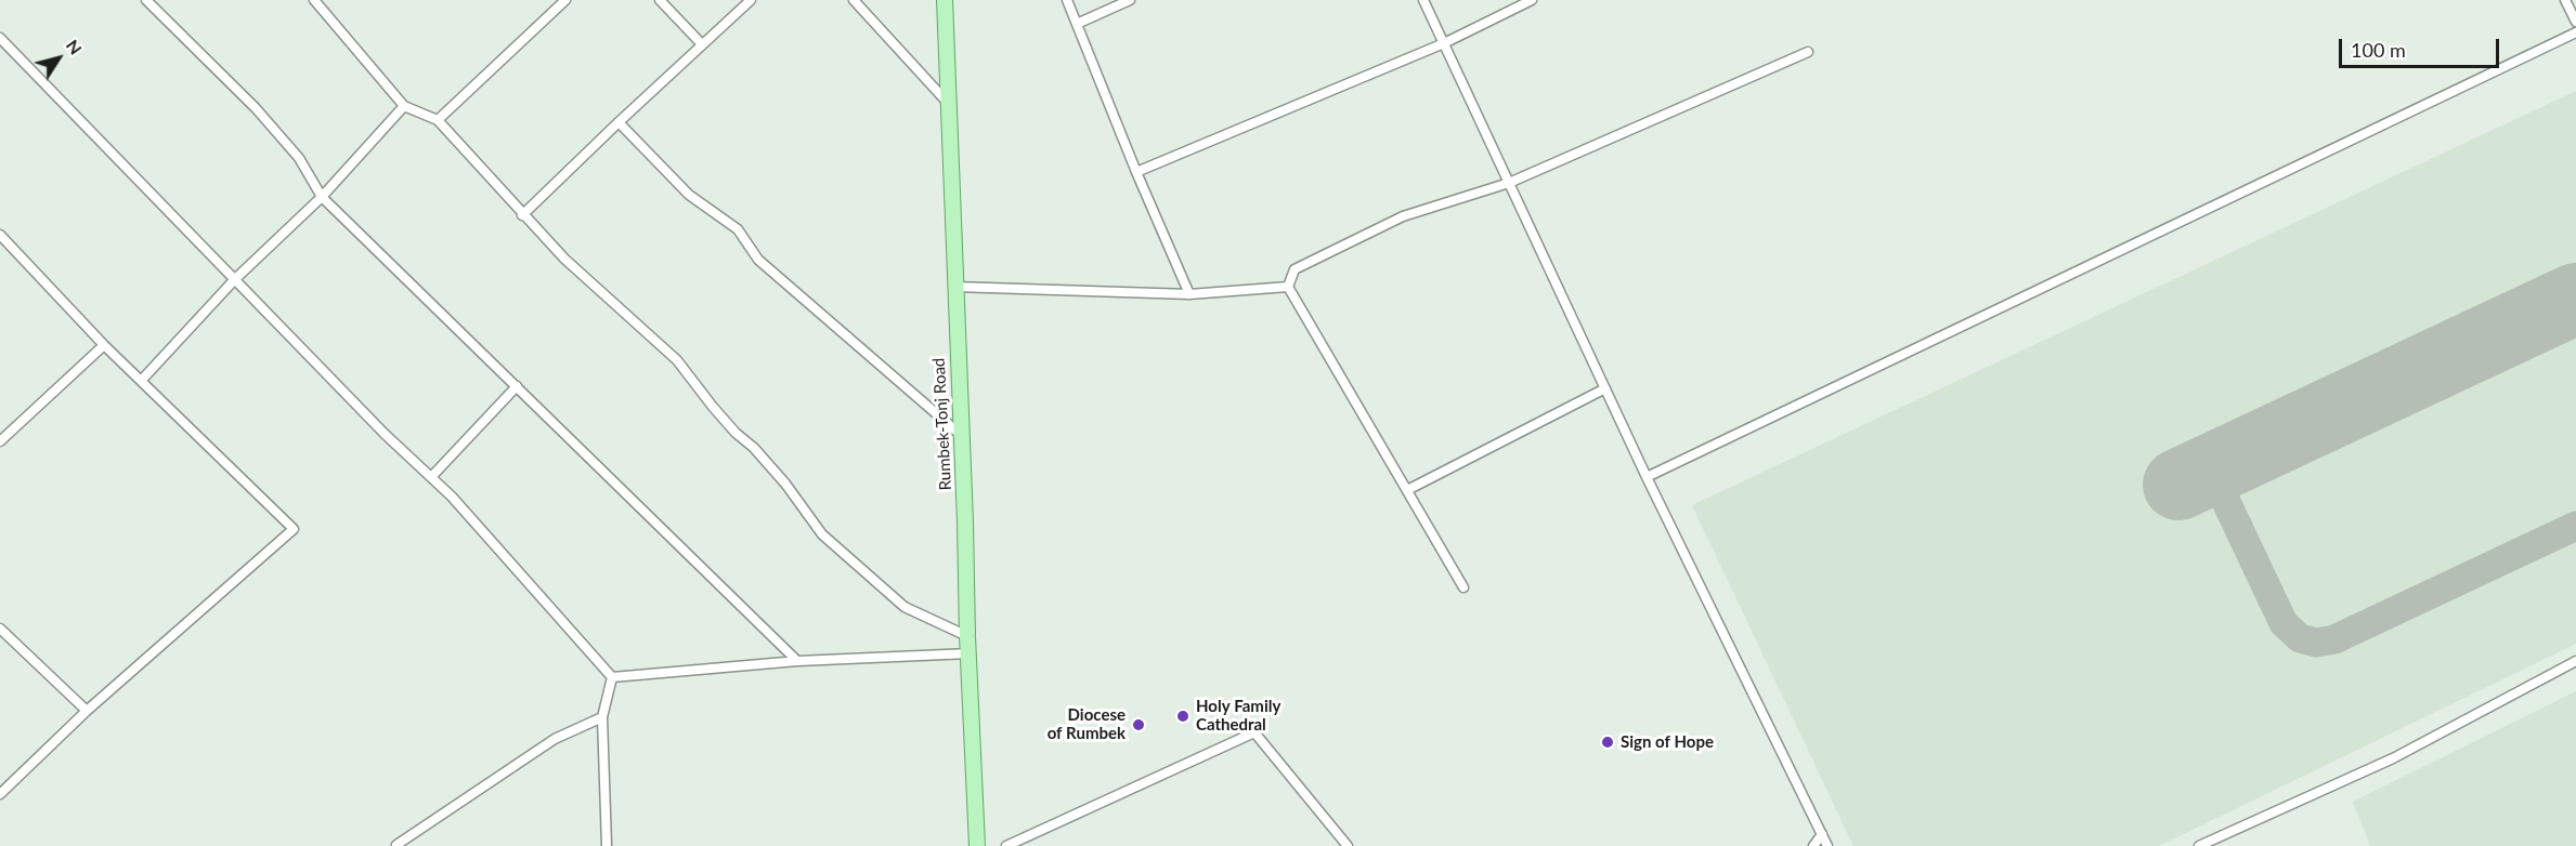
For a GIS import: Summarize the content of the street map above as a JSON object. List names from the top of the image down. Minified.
{"streets":{"main road":["Rumbek-Tonj Road"]},"places":["Holy Family Cathedral","Diocese of Rumbek","Sign of Hope"],"scale_bar":"100 m","north":"top right"}
